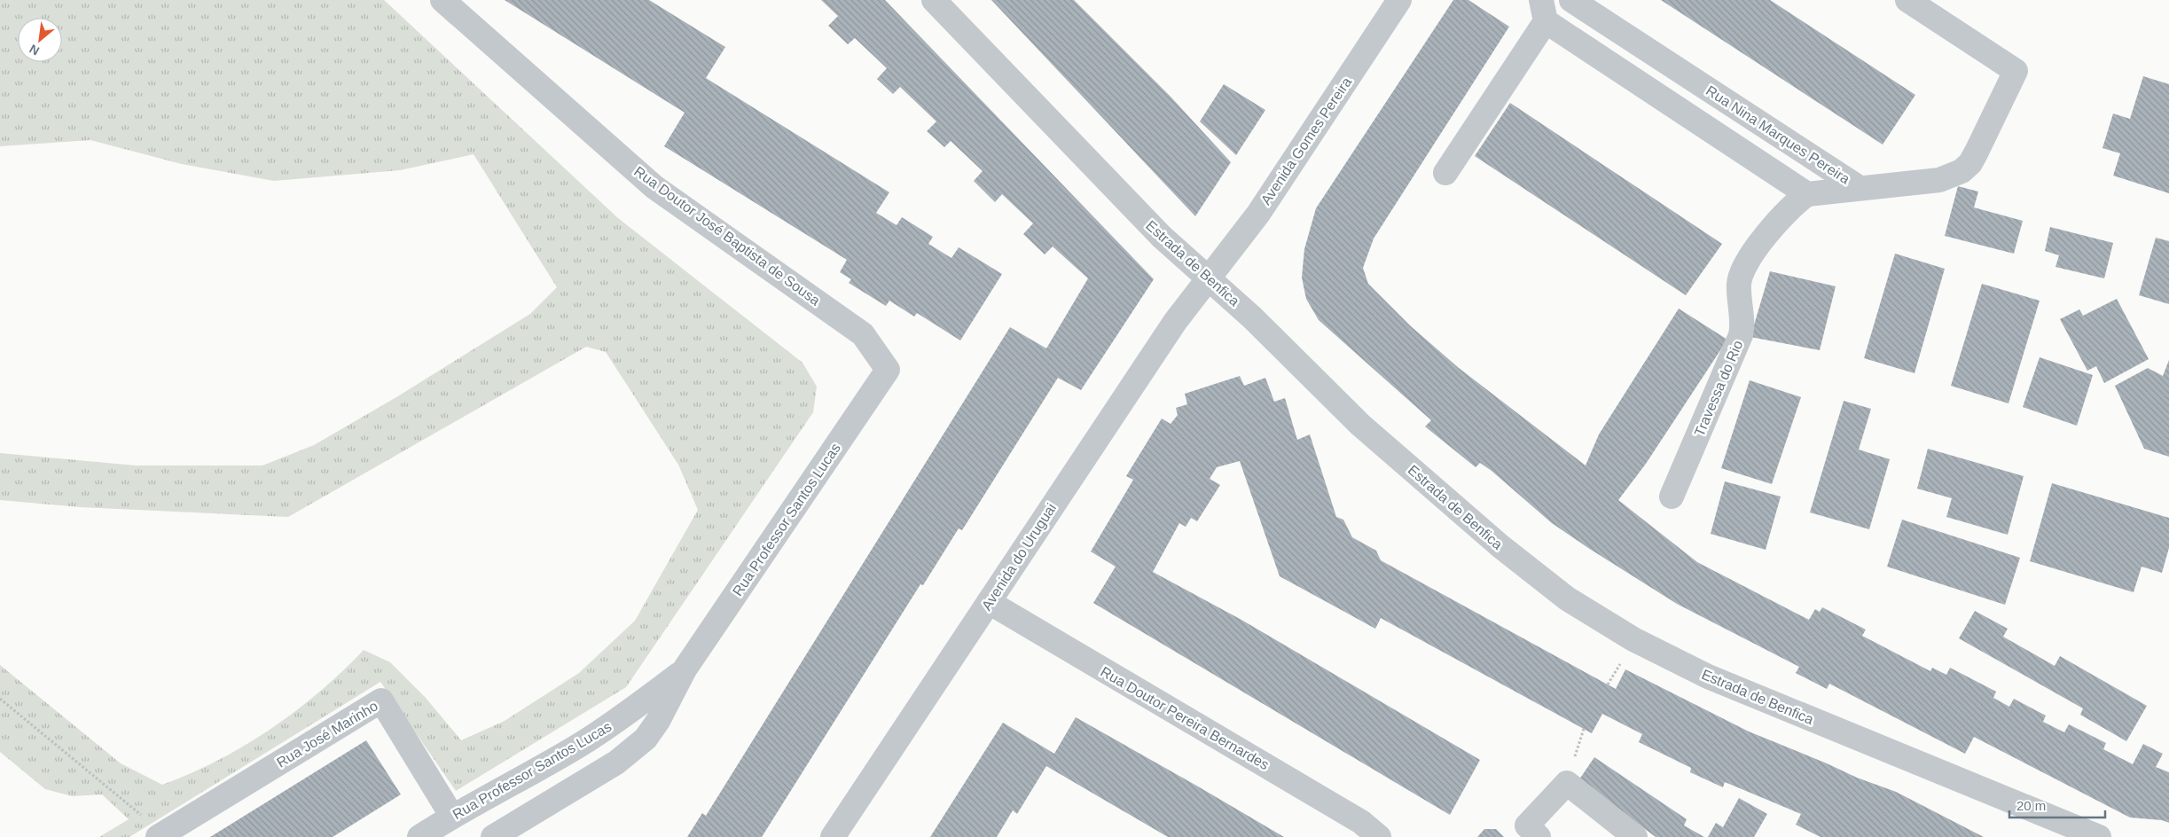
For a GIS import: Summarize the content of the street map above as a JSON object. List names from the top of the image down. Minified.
{"streets":{"street":["Rua Nina Marques Pereira","Avenida Gomes Pereira","Rua Doutor José Baptista de Sousa","Estrada de Benfica","Travessa do Rio","Rua Professor Santos Lucas","Avenida do Uruguai","Rua Doutor Pereira Bernardes","Rua José Marinho"]},"crossings":[["Rua Nina Marques Pereira","Travessa do Rio"],["Avenida Gomes Pereira","Estrada de Benfica"],["Avenida Gomes Pereira","Avenida do Uruguai"],["Rua Doutor José Baptista de Sousa","Rua Professor Santos Lucas"],["Estrada de Benfica","Avenida do Uruguai"],["Rua Professor Santos Lucas","Rua José Marinho"],["Avenida do Uruguai","Rua Doutor Pereira Bernardes"]],"scale_bar":"20 m","north":"bottom left"}
